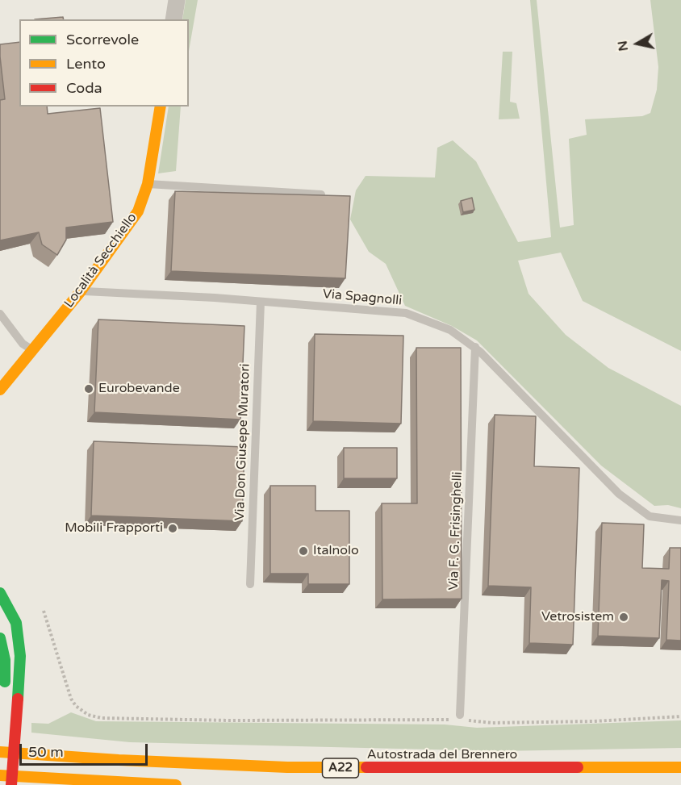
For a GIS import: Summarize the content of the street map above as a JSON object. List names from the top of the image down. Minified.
{"streets":{"main road":["Località Secchiello","Autostrada del Brennero","A22"],"lane":["Via Spagnolli","Via Don Giusepe Muratori","Via F. G. Frisinghelli"]},"crossings":[["Località Secchiello","Via Spagnolli"],["Via Spagnolli","Via Don Giusepe Muratori"],["Via Spagnolli","Via F. G. Frisinghelli"]],"places":["Eurobevande","Mobili Frapporti","Italnolo","Vetrosistem"],"legend":["Scorrevole","Lento","Coda"],"scale_bar":"50 m","north":"left"}
